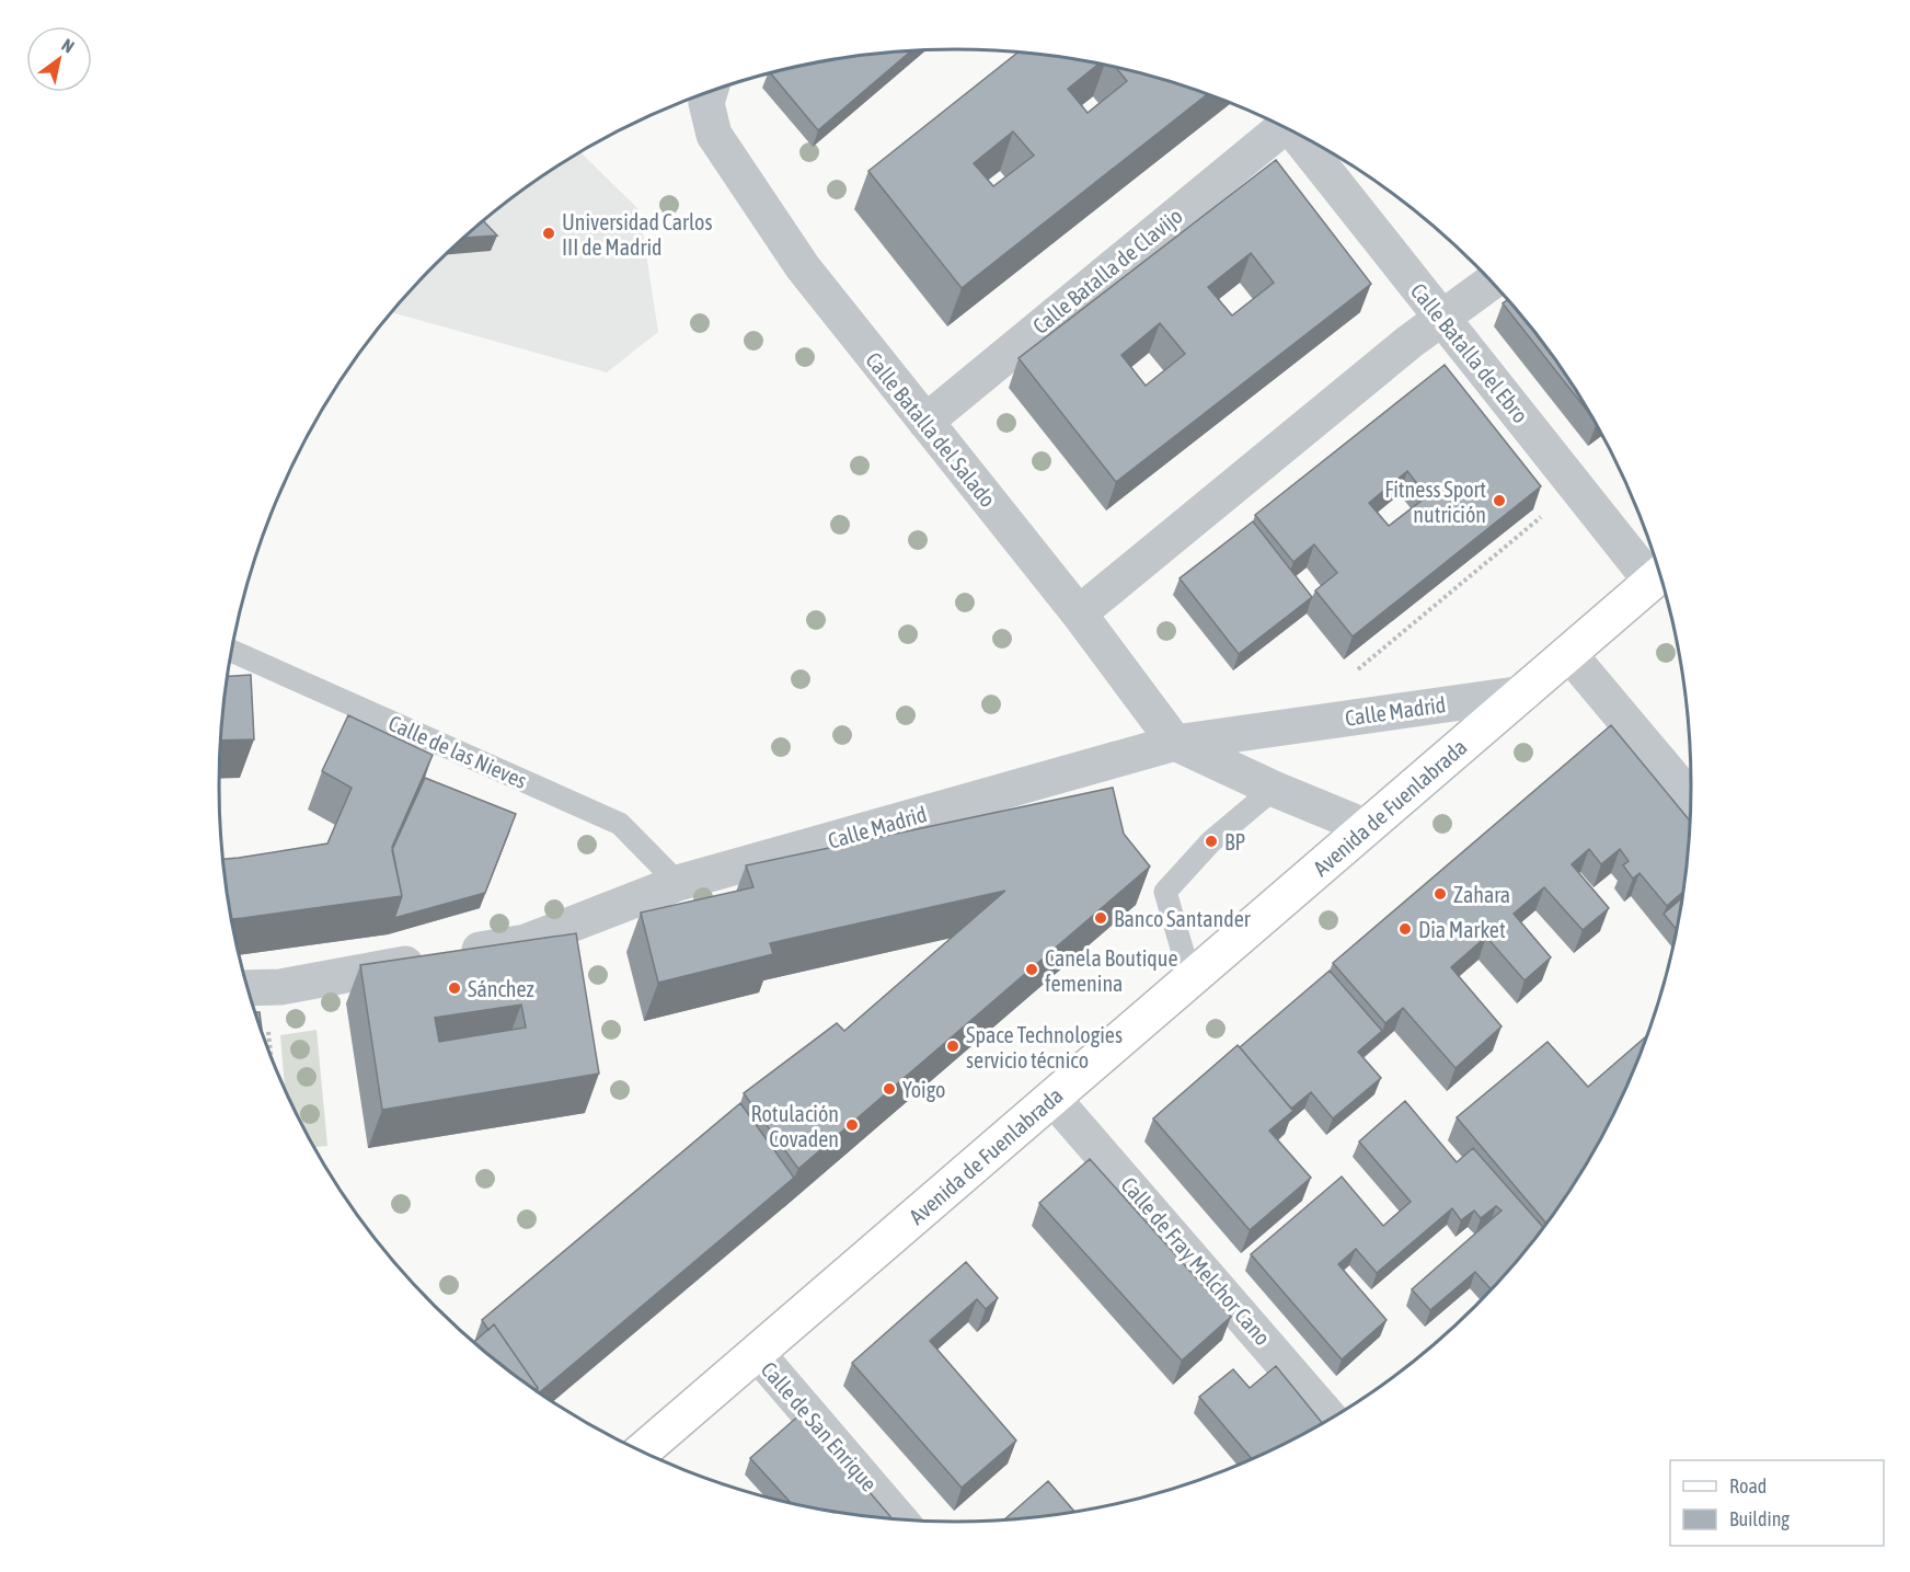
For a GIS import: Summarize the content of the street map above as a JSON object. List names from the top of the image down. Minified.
{"streets":{"main road":["Avenida de Fuenlabrada"],"street":["Calle Batalla de Clavijo","Calle Batalla del Ebro","Calle Batalla del Salado","Calle Madrid","Calle de Fray Melchor Cano","Calle de San Enrique"],"lane":["Calle de las Nieves"]},"crossings":[["Calle Batalla de Clavijo","Calle Batalla del Salado"],["Calle Batalla del Ebro","Avenida de Fuenlabrada"],["Calle Batalla del Salado","Calle Madrid"],["Calle Madrid","Calle de las Nieves"],["Calle Madrid","Avenida de Fuenlabrada"],["Avenida de Fuenlabrada","Calle de Fray Melchor Cano"],["Avenida de Fuenlabrada","Calle de San Enrique"]],"places":["Universidad Carlos III de Madrid","Fitness Sport nutrición","BP","Zahara","Banco Santander","Dia Market","Canela Boutique femenina","Sánchez","Space Technologies servicio técnico","Yoigo","Rotulación Covaden"],"legend":["Road","Building"],"north":"top right"}
